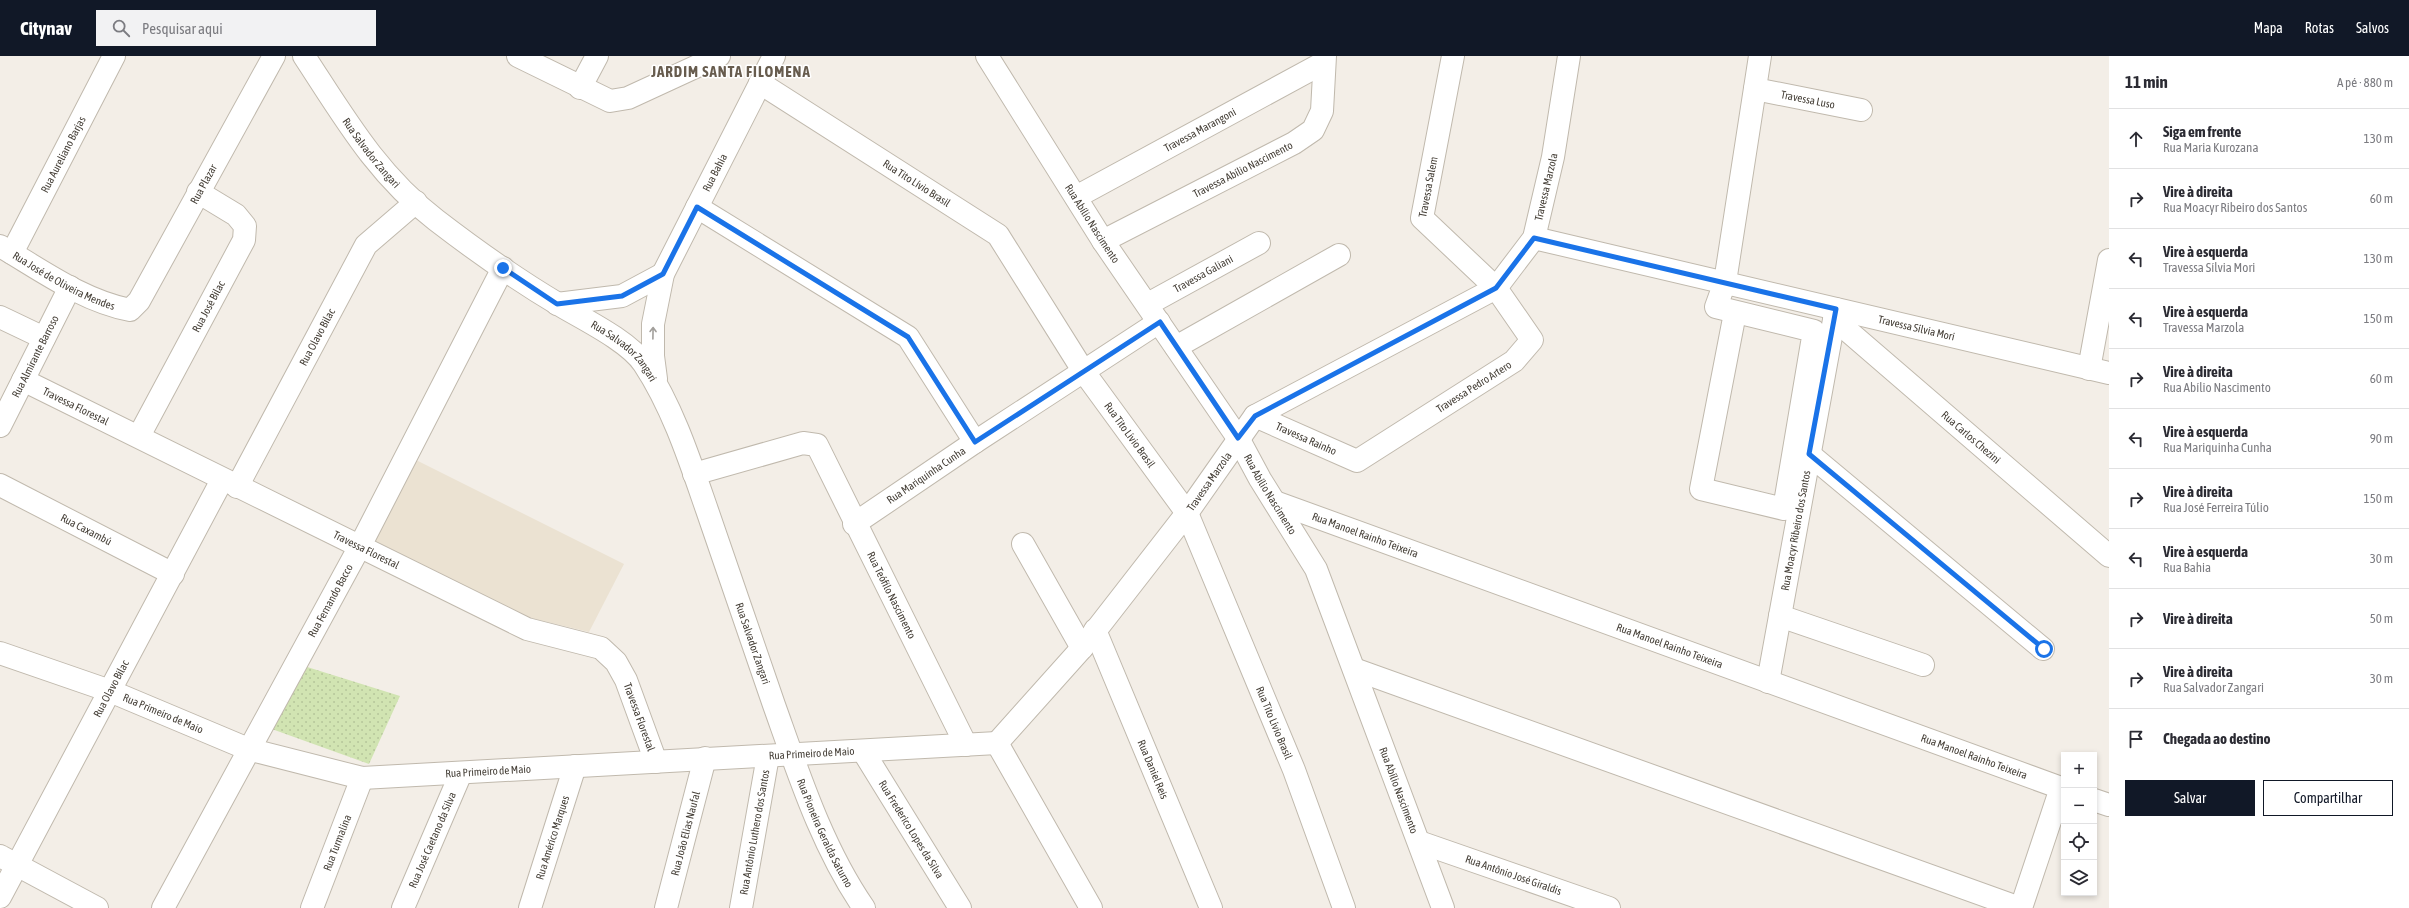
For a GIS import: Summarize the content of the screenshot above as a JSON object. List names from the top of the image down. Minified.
{"streets":{"street":["Travessa Luso","Travessa Marangoni","Rua Salvador Zangari","Rua Aureliano Barjas","Travessa Abílio Nascimento","Rua Bahia","Rua Tito Lívio Brasil","Rua Plazar","Travessa Salem","Travessa Marzola","Rua Abílio Nascimento","Travessa Galiani","Rua José de Oliveira Mendes","Rua José Bilac","Travessa Sílvia Mori","Rua Olavo Bilac","Rua Almirante Barroso","Travessa Pedro Artero","Travessa Florestal","Rua Carlos Chezini","Travessa Rainho","Rua Mariquinha Cunha","Rua Caxambú","Rua Moacyr Ribeiro dos Santos","Rua Manoel Rainho Teixeira","Rua Teófilo Nascimento","Rua Fernando Bacco","Rua Primeiro de Maio","Rua Daniel Reis","Rua Frederico Lopes da Silva","Rua Antônio Luthero dos Santos","Rua Pioneira Geralda Saturno","Rua João Elias Naufal","Rua Américo Marques","Rua José Caetano da Silva","Rua Turmalina","Rua Antônio José Giraldis"]},"crossings":[["Travessa Marangoni","Travessa Abílio Nascimento"],["Travessa Marangoni","Rua Abílio Nascimento"],["Rua Salvador Zangari","Rua Bahia"],["Rua Salvador Zangari","Rua Olavo Bilac"],["Rua Salvador Zangari","Rua Teófilo Nascimento"],["Rua Salvador Zangari","Rua Fernando Bacco"],["Rua Salvador Zangari","Rua Primeiro de Maio"],["Rua Salvador Zangari","Rua Pioneira Geralda Saturno"],["Rua Aureliano Barjas","Rua José de Oliveira Mendes"],["Travessa Abílio Nascimento","Rua Abílio Nascimento"],["Rua Bahia","Rua Tito Lívio Brasil"],["Rua Tito Lívio Brasil","Travessa Marzola"],["Rua Tito Lívio Brasil","Rua Mariquinha Cunha"],["Rua Plazar","Rua José de Oliveira Mendes"],["Rua Plazar","Rua José Bilac"],["Travessa Salem","Travessa Marzola"],["Travessa Salem","Travessa Pedro Artero"],["Travessa Marzola","Rua Abílio Nascimento"],["Travessa Marzola","Travessa Sílvia Mori"],["Travessa Marzola","Travessa Pedro Artero"],["Travessa Marzola","Travessa Rainho"],["Travessa Marzola","Rua Primeiro de Maio"],["Travessa Marzola","Rua Daniel Reis"],["Rua Abílio Nascimento","Travessa Galiani"],["Rua Abílio Nascimento","Rua Mariquinha Cunha"],["Rua Abílio Nascimento","Rua Manoel Rainho Teixeira"],["Rua Abílio Nascimento","Rua Antônio José Giraldis"],["Rua José de Oliveira Mendes","Rua Almirante Barroso"],["Rua José Bilac","Travessa Florestal"],["Travessa Sílvia Mori","Rua Carlos Chezini"],["Travessa Sílvia Mori","Rua Moacyr Ribeiro dos Santos"],["Rua Olavo Bilac","Travessa Florestal"],["Rua Olavo Bilac","Rua Caxambú"],["Rua Olavo Bilac","Rua Primeiro de Maio"],["Rua Almirante Barroso","Travessa Florestal"],["Travessa Pedro Artero","Travessa Rainho"],["Travessa Florestal","Rua Fernando Bacco"],["Travessa Florestal","Rua Primeiro de Maio"],["Rua Carlos Chezini","Rua Moacyr Ribeiro dos Santos"],["Rua Mariquinha Cunha","Rua Teófilo Nascimento"],["Rua Moacyr Ribeiro dos Santos","Rua Manoel Rainho Teixeira"],["Rua Teófilo Nascimento","Rua Primeiro de Maio"],["Rua Fernando Bacco","Rua Primeiro de Maio"],["Rua Primeiro de Maio","Rua Frederico Lopes da Silva"],["Rua Primeiro de Maio","Rua Antônio Luthero dos Santos"],["Rua Primeiro de Maio","Rua Pioneira Geralda Saturno"],["Rua Primeiro de Maio","Rua João Elias Naufal"],["Rua Primeiro de Maio","Rua Américo Marques"],["Rua Primeiro de Maio","Rua José Caetano da Silva"],["Rua Primeiro de Maio","Rua Turmalina"]],"districts":["JARDIM SANTA FILOMENA"],"page":{"header":"Citynav","search":"Pesquisar aqui","nav":["Mapa","Rotas","Salvos"],"heading":["11 min","A pé · 880 m"],"list":[["Siga em frente","Rua Maria Kurozana","130 m"],["Vire à direita","Rua Moacyr Ribeiro dos Santos","60 m"],["Vire à esquerda","Travessa Sílvia Mori","130 m"],["Vire à esquerda","Travessa Marzola","150 m"],["Vire à direita","Rua Abílio Nascimento","60 m"],["Vire à esquerda","Rua Mariquinha Cunha","90 m"],["Vire à direita","Rua José Ferreira Túlio","150 m"],["Vire à esquerda","Rua Bahia","30 m"],["Vire à direita","50 m"],["Vire à direita","Rua Salvador Zangari","30 m"],"Chegada ao destino"],"map_buttons":["+","−"],"buttons":["Salvar","Compartilhar"]}}
